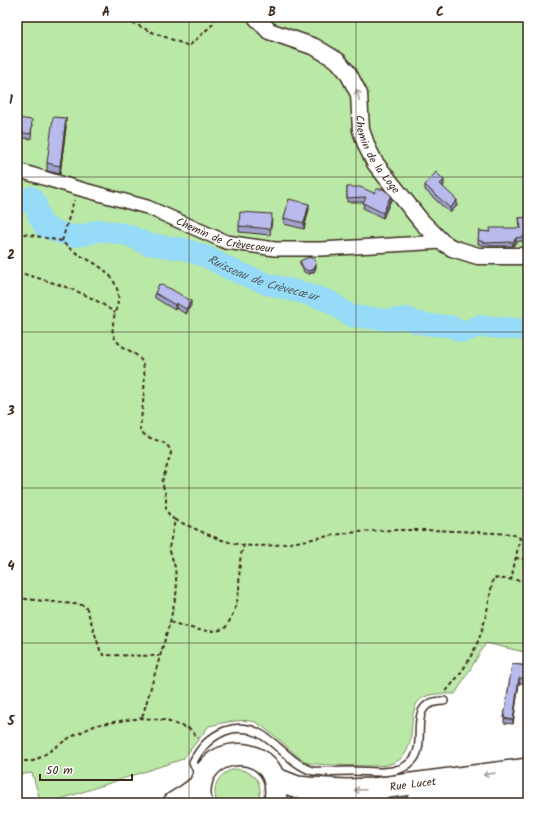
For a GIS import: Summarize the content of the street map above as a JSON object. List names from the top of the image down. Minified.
{"streets":{"main road":["Rue Lucet"],"street":["Chemin de la Loge","Chemin de Crèvecoeur"]},"crossings":[["Chemin de la Loge","Chemin de Crèvecoeur"]],"one_way":["Chemin de la Loge"],"water":["Ruisseau de Crèvecœur"],"scale_bar":"50 m","grid":{"columns":["A","B","C"],"rows":["1","2","3","4","5"]}}
